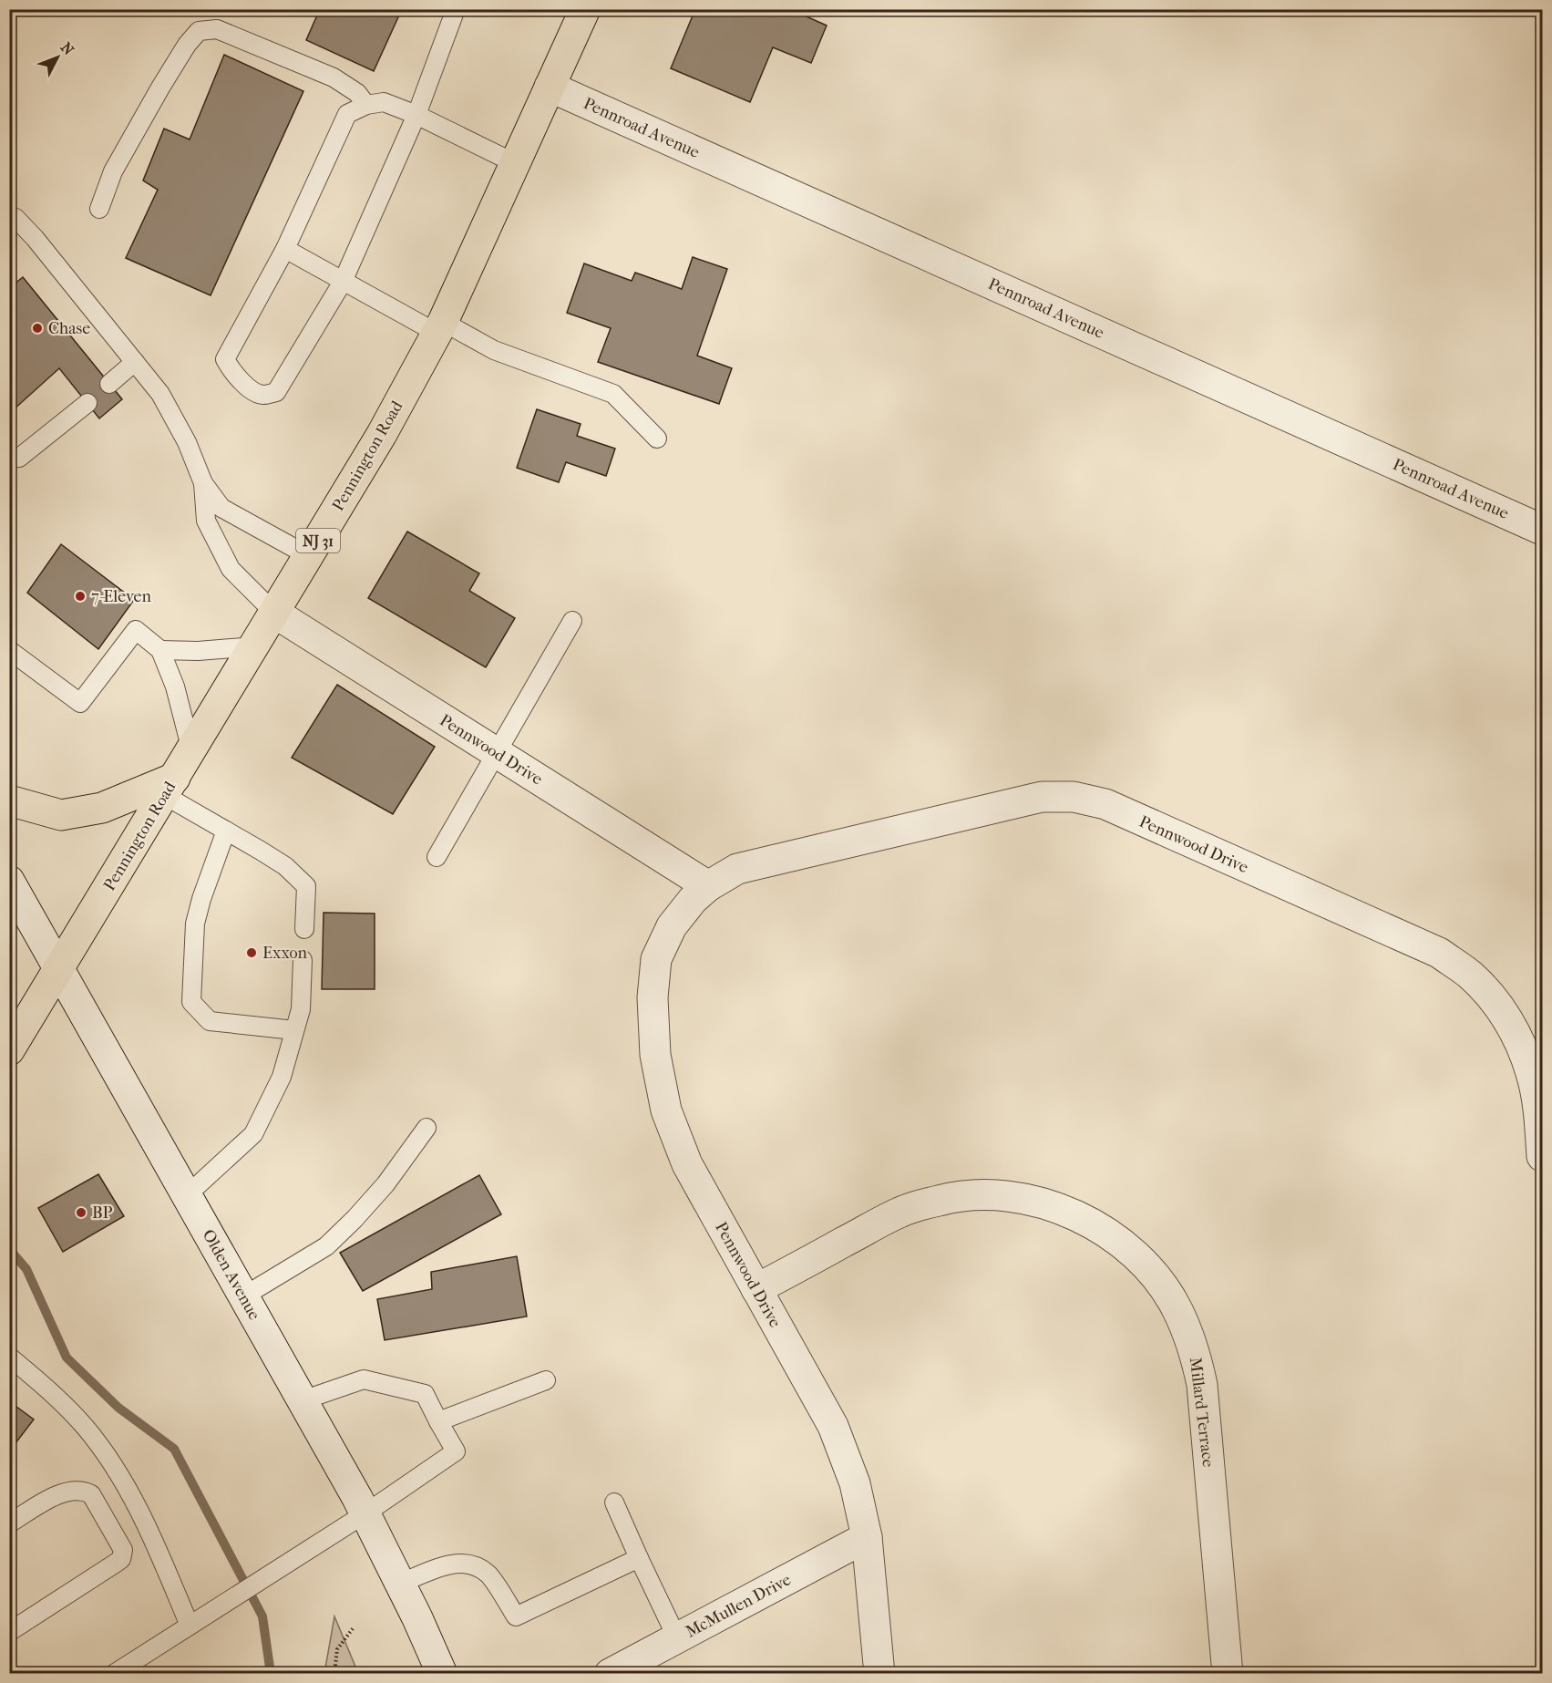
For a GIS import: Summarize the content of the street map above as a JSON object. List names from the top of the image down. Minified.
{"streets":{"main road":["Pennington Road","NJ 31"],"street":["Pennroad Avenue","Pennwood Drive","Olden Avenue","Millard Terrace","McMullen Drive"]},"crossings":[["Pennroad Avenue","Pennington Road"],["Pennington Road","Pennwood Drive"],["Pennington Road","Olden Avenue"],["Pennwood Drive","Millard Terrace"],["Pennwood Drive","McMullen Drive"]],"places":["Chase","7-Eleven","Exxon","BP"],"north":"top right"}
